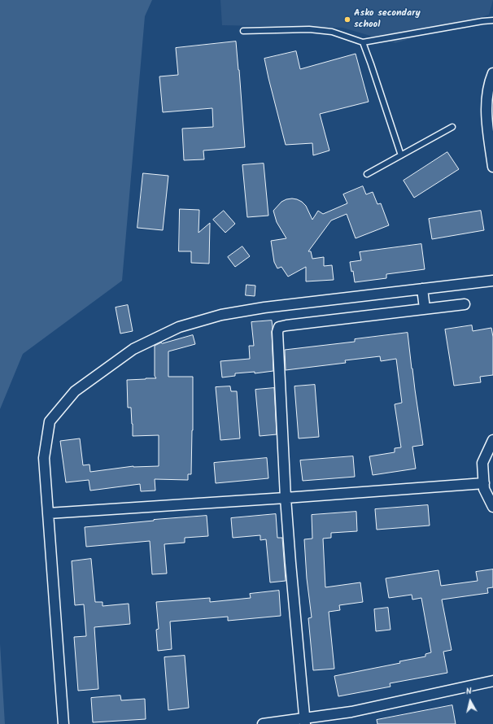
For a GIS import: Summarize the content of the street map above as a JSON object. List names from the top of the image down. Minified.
{"places":["Asko secondary school"],"north":"top"}
